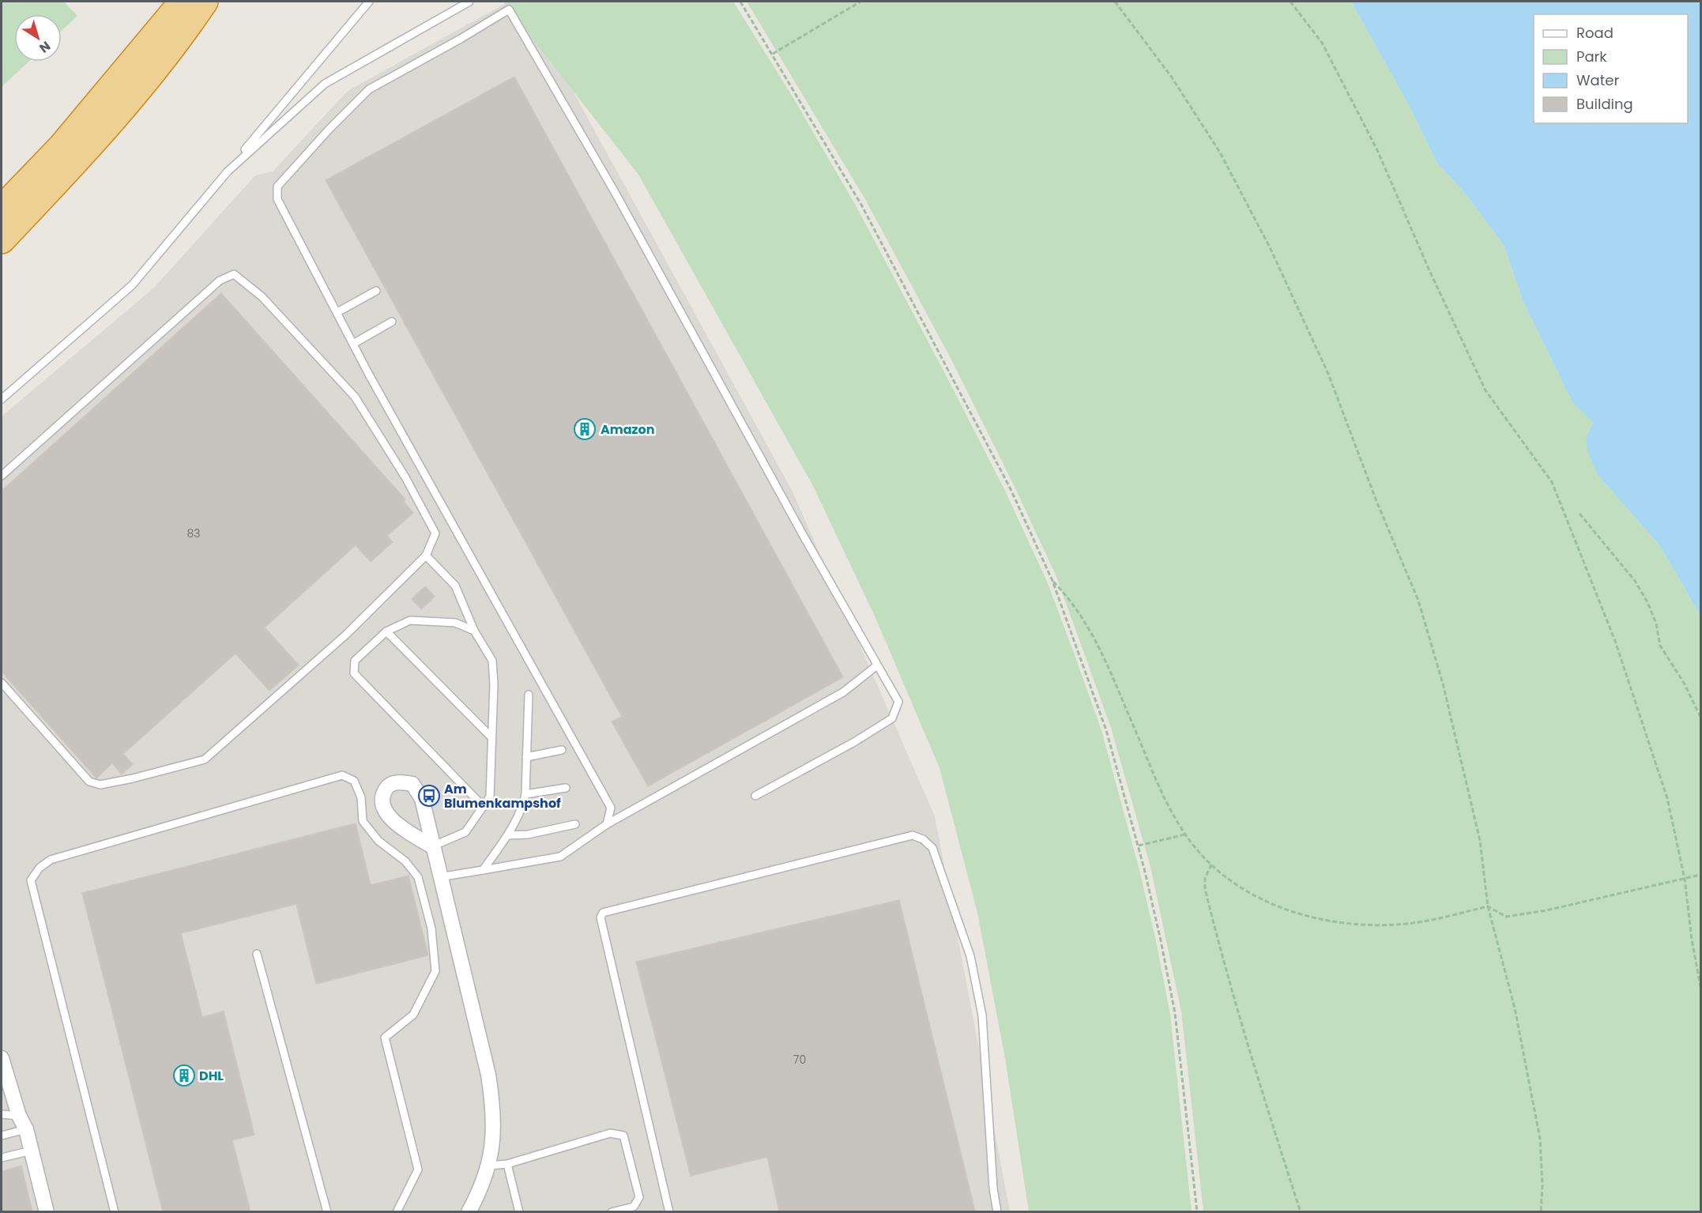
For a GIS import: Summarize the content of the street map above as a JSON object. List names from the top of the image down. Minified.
{"places":{"building":["Amazon","DHL"],"bus stop":["Am Blumenkampshof"]},"house_numbers":["83","70"],"legend":["Road","Park","Water","Building"],"north":"bottom right"}
